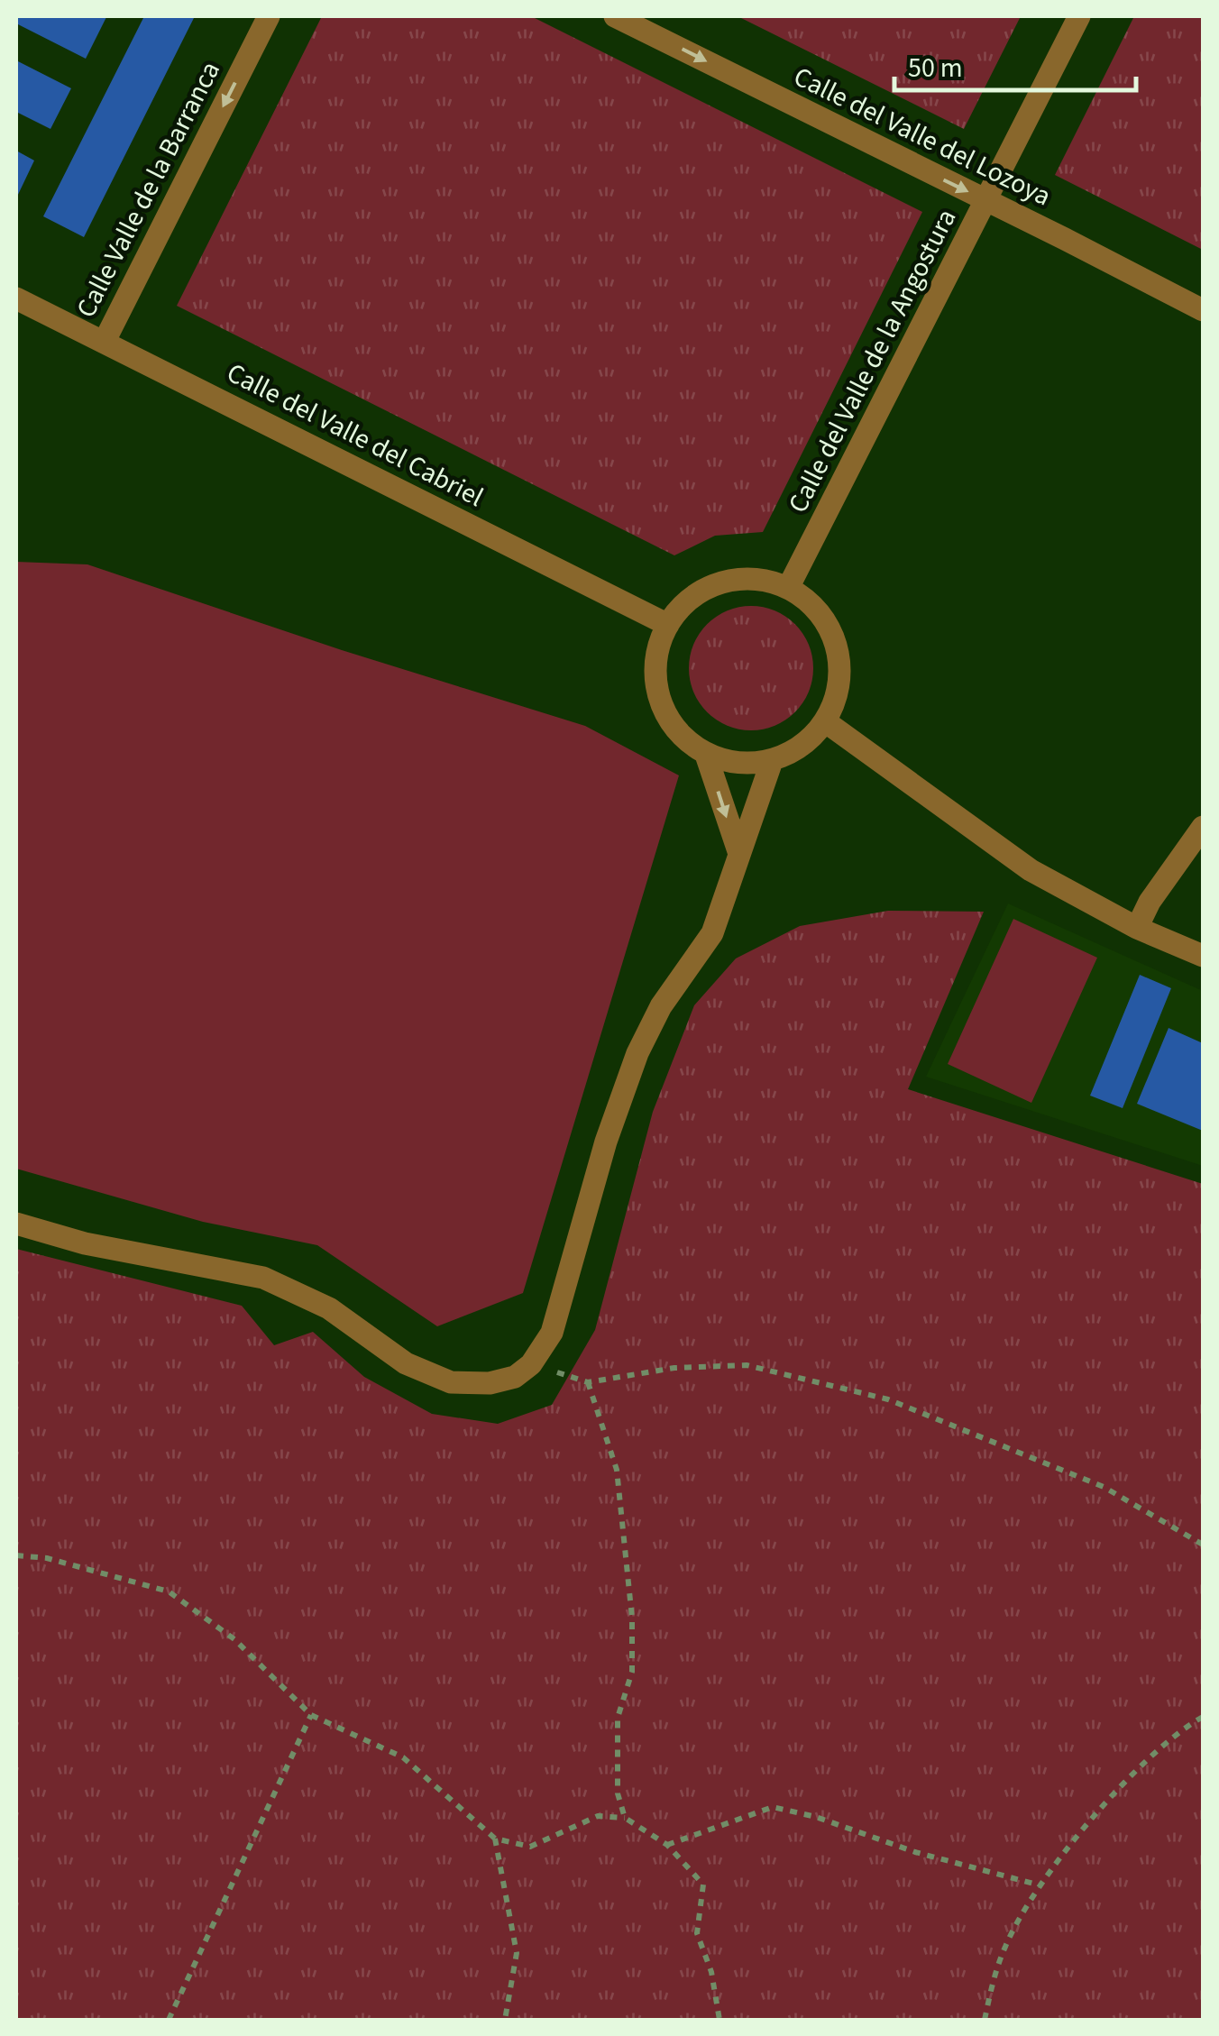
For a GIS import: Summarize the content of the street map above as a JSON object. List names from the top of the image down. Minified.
{"streets":{"street":["Calle del Valle del Lozoya","Calle Valle de la Barranca","Calle del Valle de la Angostura","Calle del Valle del Cabriel"]},"crossings":[["Calle del Valle del Lozoya","Calle del Valle de la Angostura"],["Calle Valle de la Barranca","Calle del Valle del Cabriel"],["Calle del Valle de la Angostura","Calle del Valle del Cabriel"]],"one_way":["Calle del Valle del Lozoya","Calle Valle de la Barranca"],"scale_bar":"50 m"}
